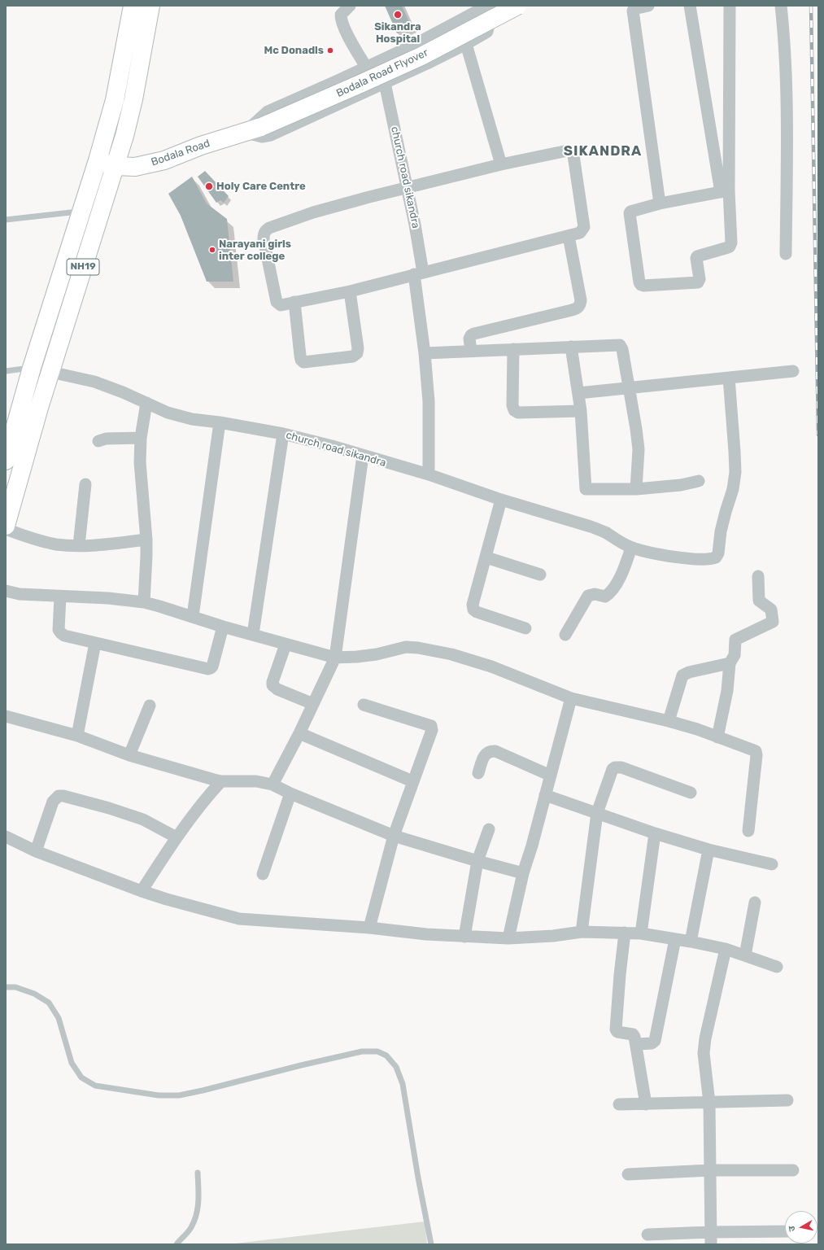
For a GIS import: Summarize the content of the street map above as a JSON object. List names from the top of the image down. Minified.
{"streets":{"main road":["Bodala Road Flyover","Bodala Road","NH19"],"street":["church road sikandra"]},"crossings":[["Bodala Road Flyover","Bodala Road"],["Bodala Road","NH19"],["church road sikandra","NH19"]],"districts":["SIKANDRA"],"places":["Sikandra Hospital","Mc Donadls","Holy Care Centre","Narayani girls inter college"],"north":"left"}
